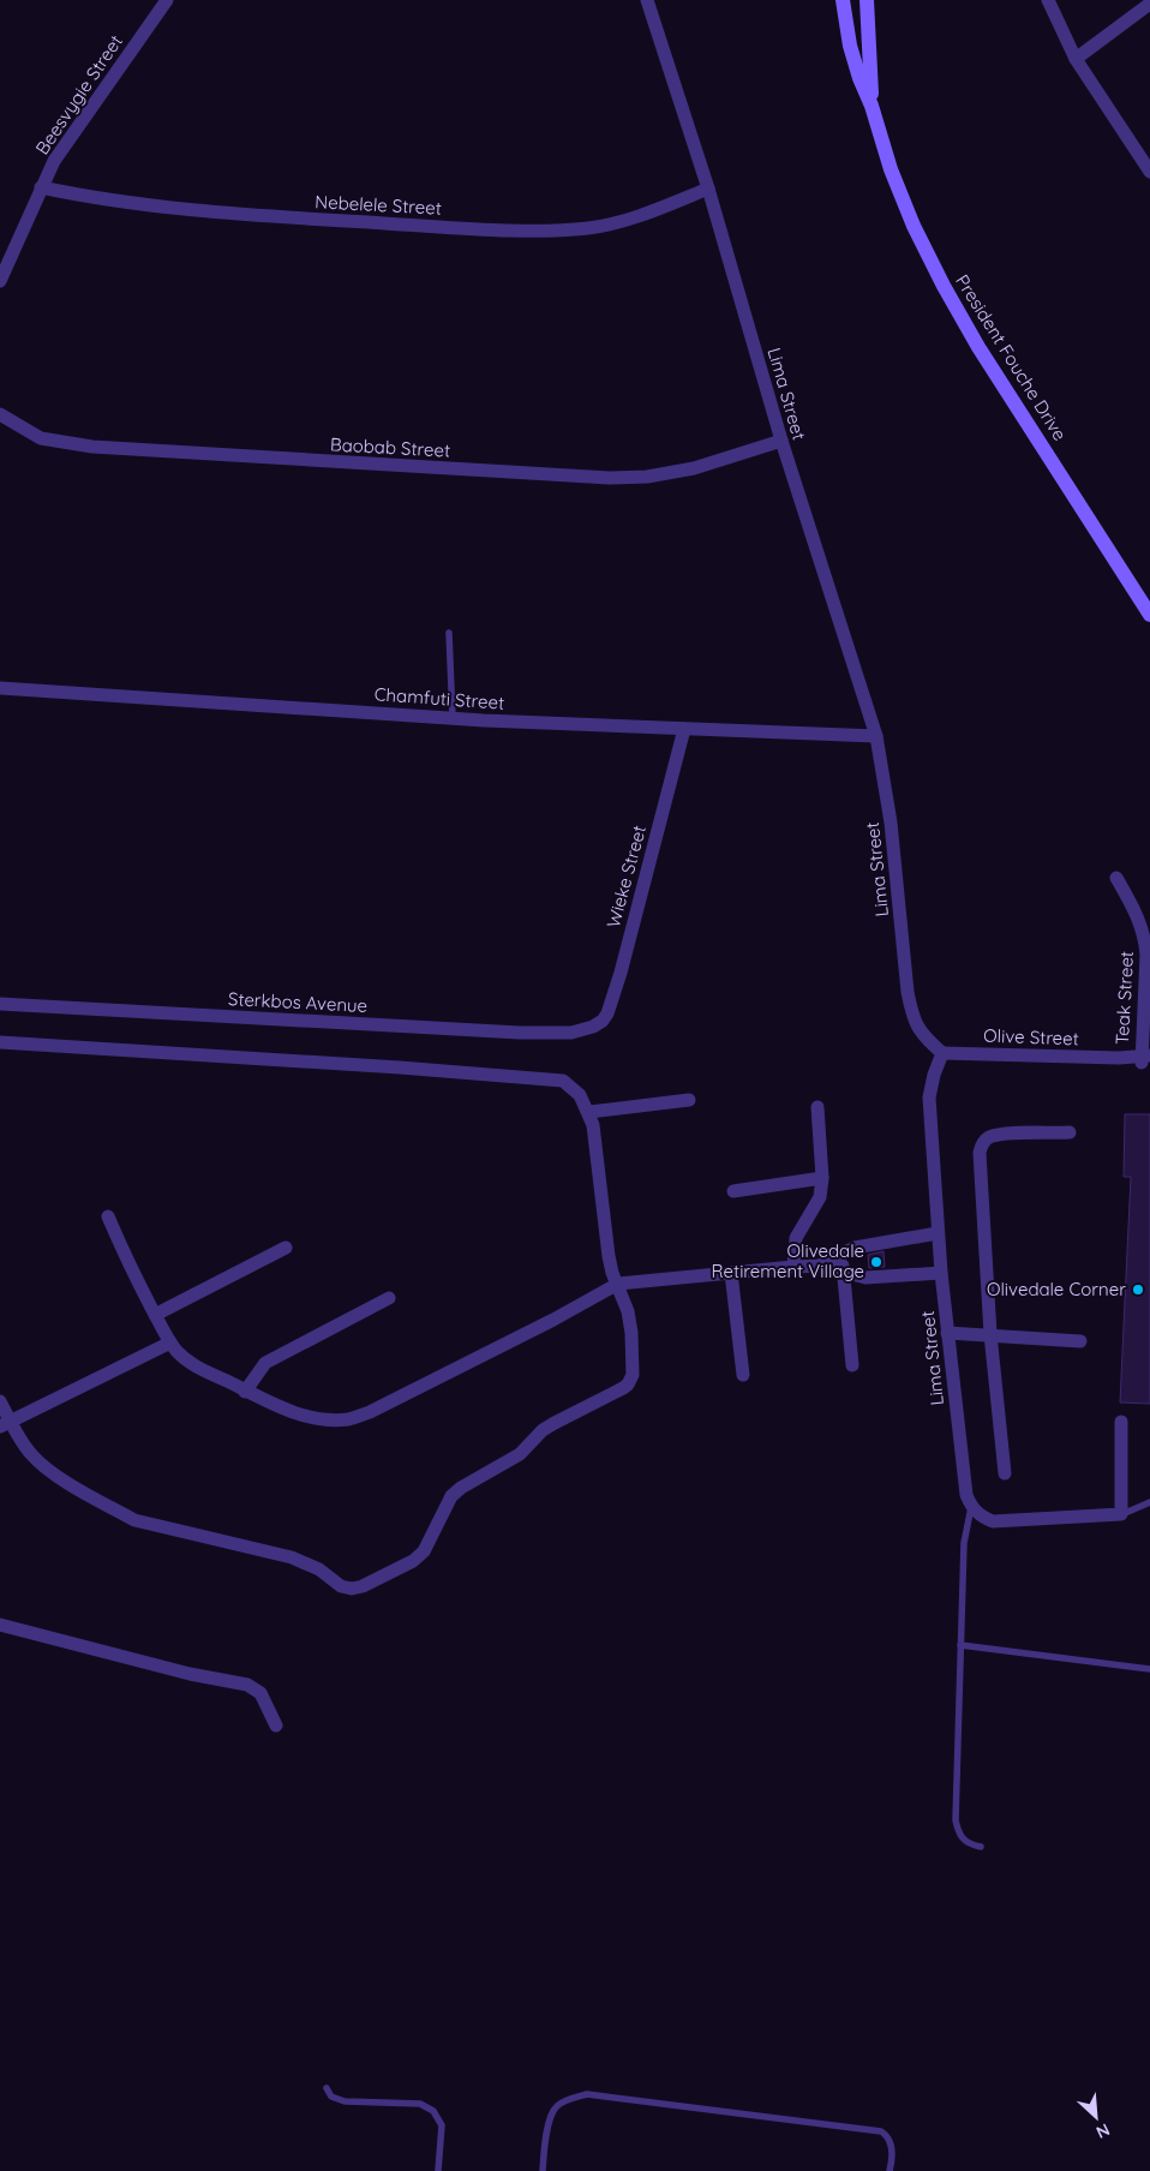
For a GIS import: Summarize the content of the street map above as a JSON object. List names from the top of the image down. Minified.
{"streets":{"street":["Beesvygie Street","Nebelele Street","President Fouche Drive","Lima Street","Baobab Street","Chamfuti Street","Wieke Street","Teak Street","Sterkbos Avenue","Olive Street"]},"crossings":[["Beesvygie Street","Nebelele Street"],["Nebelele Street","Lima Street"],["Lima Street","Baobab Street"],["Lima Street","Chamfuti Street"],["Lima Street","Olive Street"],["Chamfuti Street","Wieke Street"],["Wieke Street","Sterkbos Avenue"],["Teak Street","Olive Street"]],"places":["Olivedale Retirement Village","Olivedale Corner"],"north":"bottom right"}
